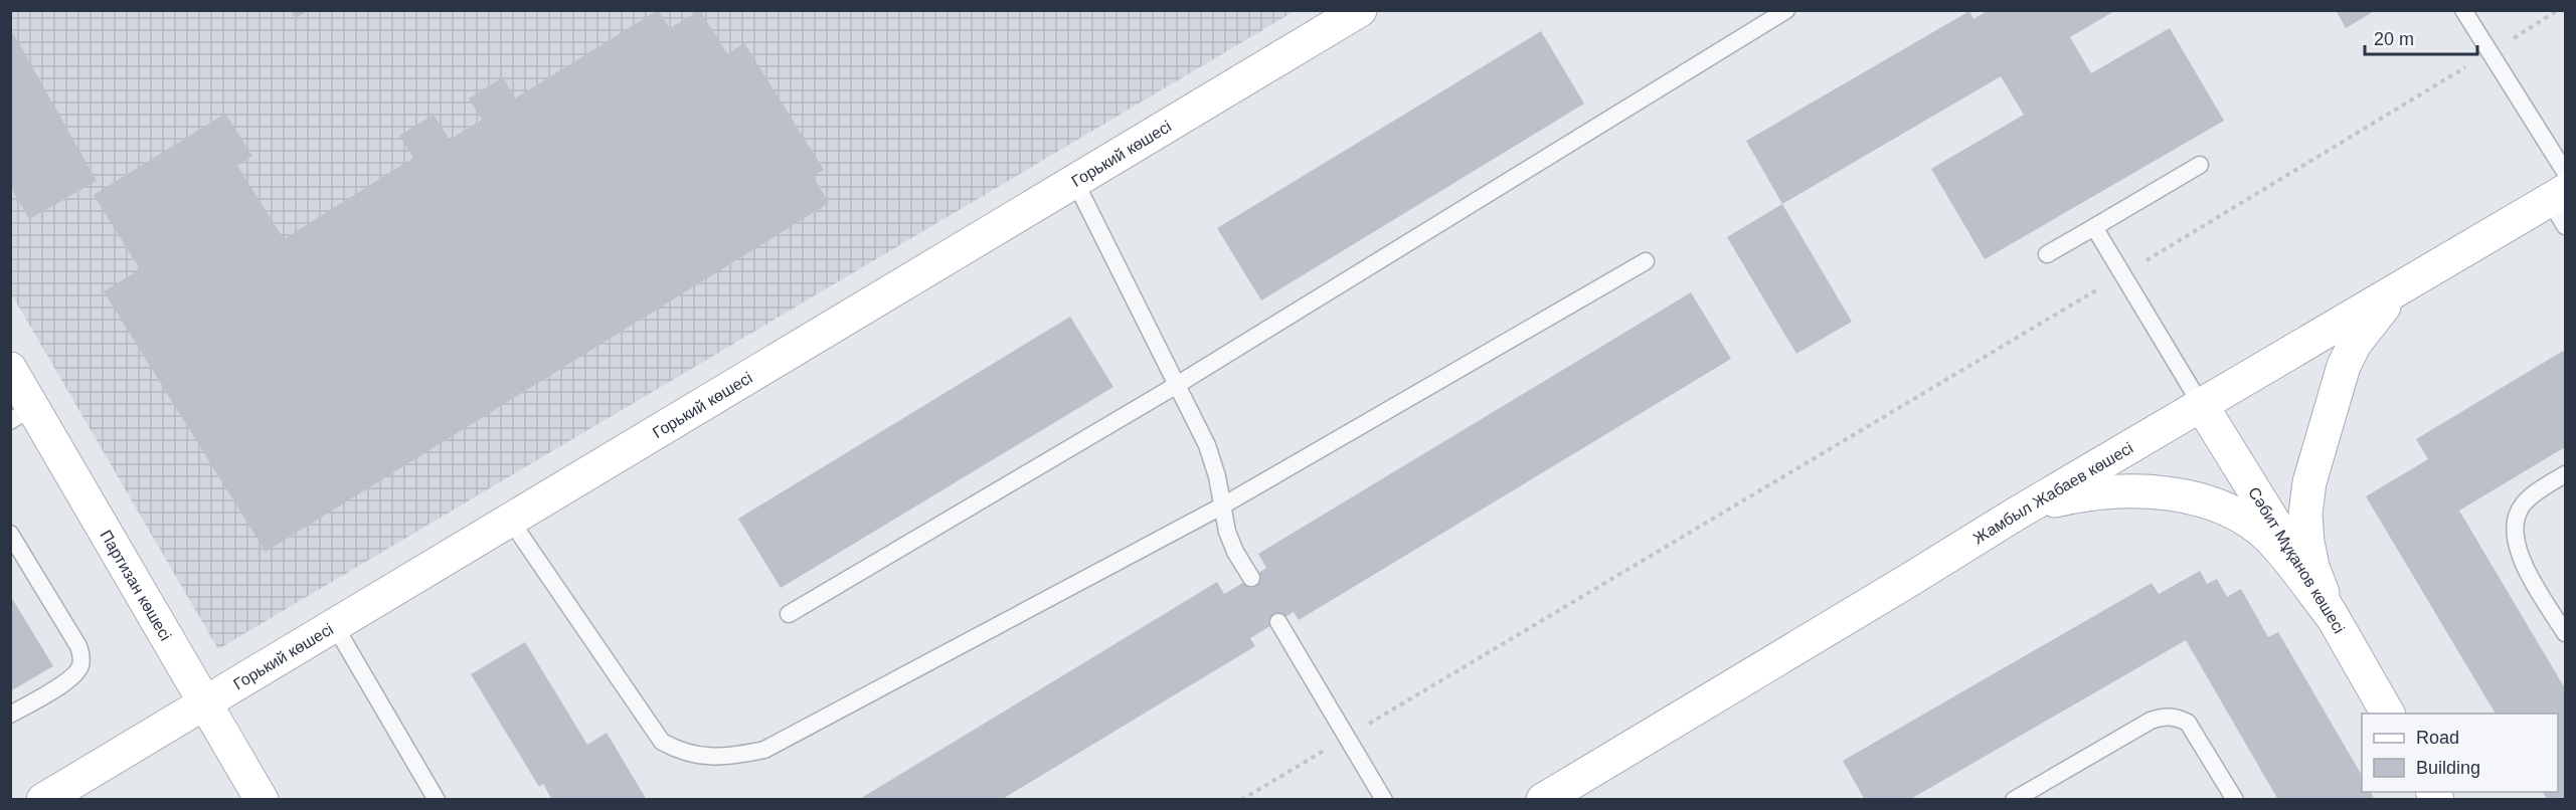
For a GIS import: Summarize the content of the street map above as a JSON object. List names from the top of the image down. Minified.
{"streets":{"main road":["Горький көшесі","Жамбыл Жабаев көшесі","Сәбит Мұқанов көшесі","Партизан көшесі"]},"crossings":[["Горький көшесі","Партизан көшесі"],["Жамбыл Жабаев көшесі","Сәбит Мұқанов көшесі"]],"legend":["Road","Building"],"scale_bar":"20 m"}
